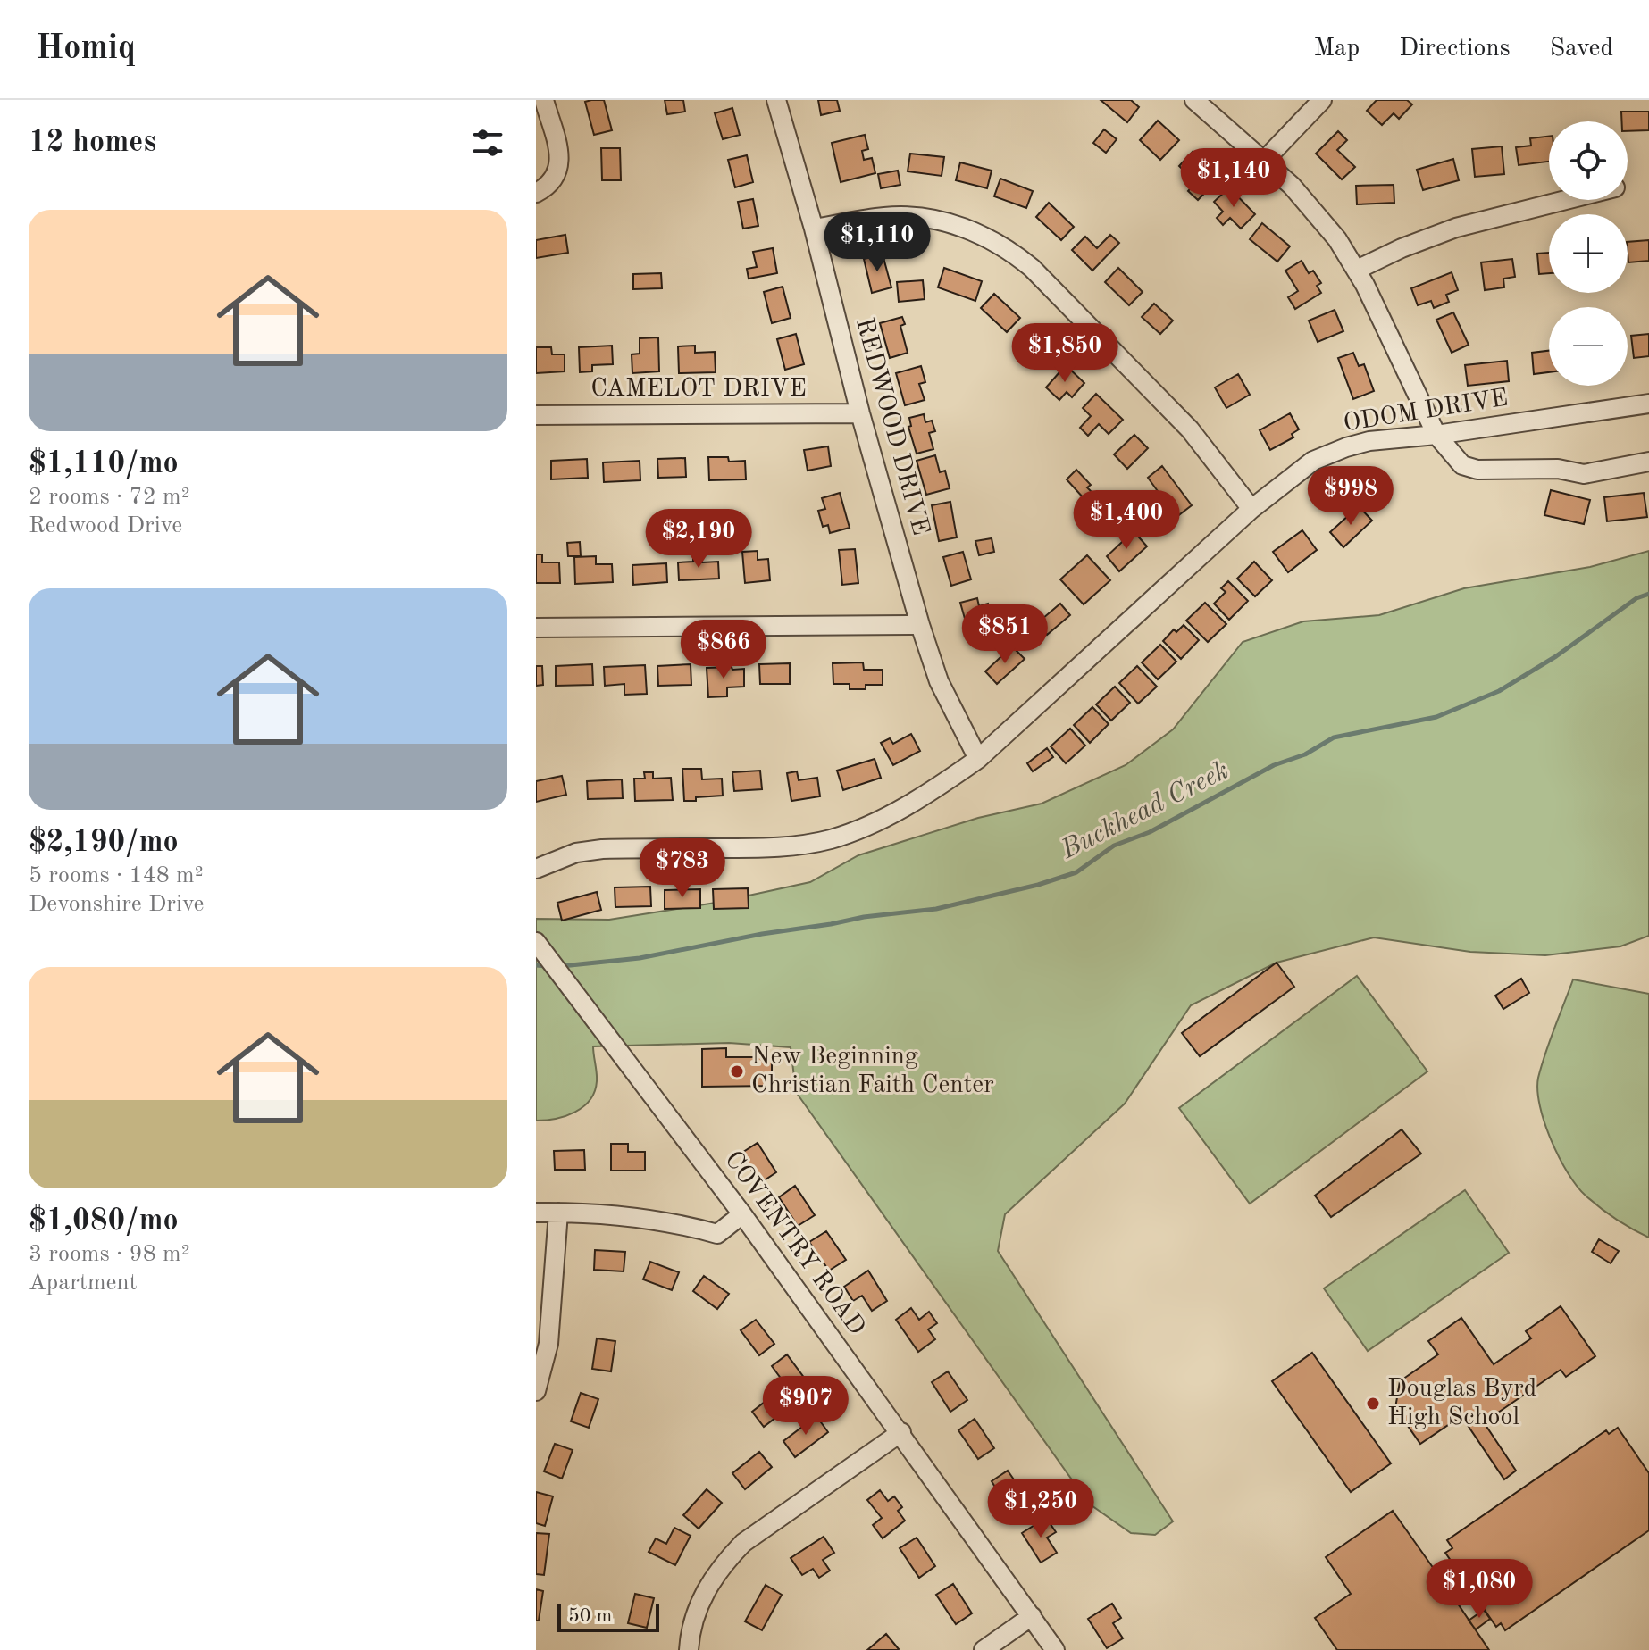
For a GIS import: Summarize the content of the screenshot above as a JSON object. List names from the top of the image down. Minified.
{"streets":{"street":["CAMELOT DRIVE","ODOM DRIVE","REDWOOD DRIVE","COVENTRY ROAD"]},"crossings":[["CAMELOT DRIVE","REDWOOD DRIVE"],["ODOM DRIVE","REDWOOD DRIVE"]],"water":["Buckhead Creek"],"places":["New Beginning Christian Faith Center","Douglas Byrd High School"],"scale_bar":"50 m","page":{"header":"Homiq","nav":["Map","Directions","Saved"],"heading":"12 homes","map_buttons":["+","−"],"price":["$1,140","$1,110","$1,850","$998","$1,400","$2,190","$851","$866","$783","$907","$1,250","$1,080"],"list":[{"name":"$1,110/mo","note":"2 rooms · 72 m² · Redwood Drive"},{"name":"$2,190/mo","note":"5 rooms · 148 m² · Devonshire Drive"},{"name":"$1,080/mo","note":"3 rooms · 98 m² · Apartment"}],"scale":"50 m"}}
